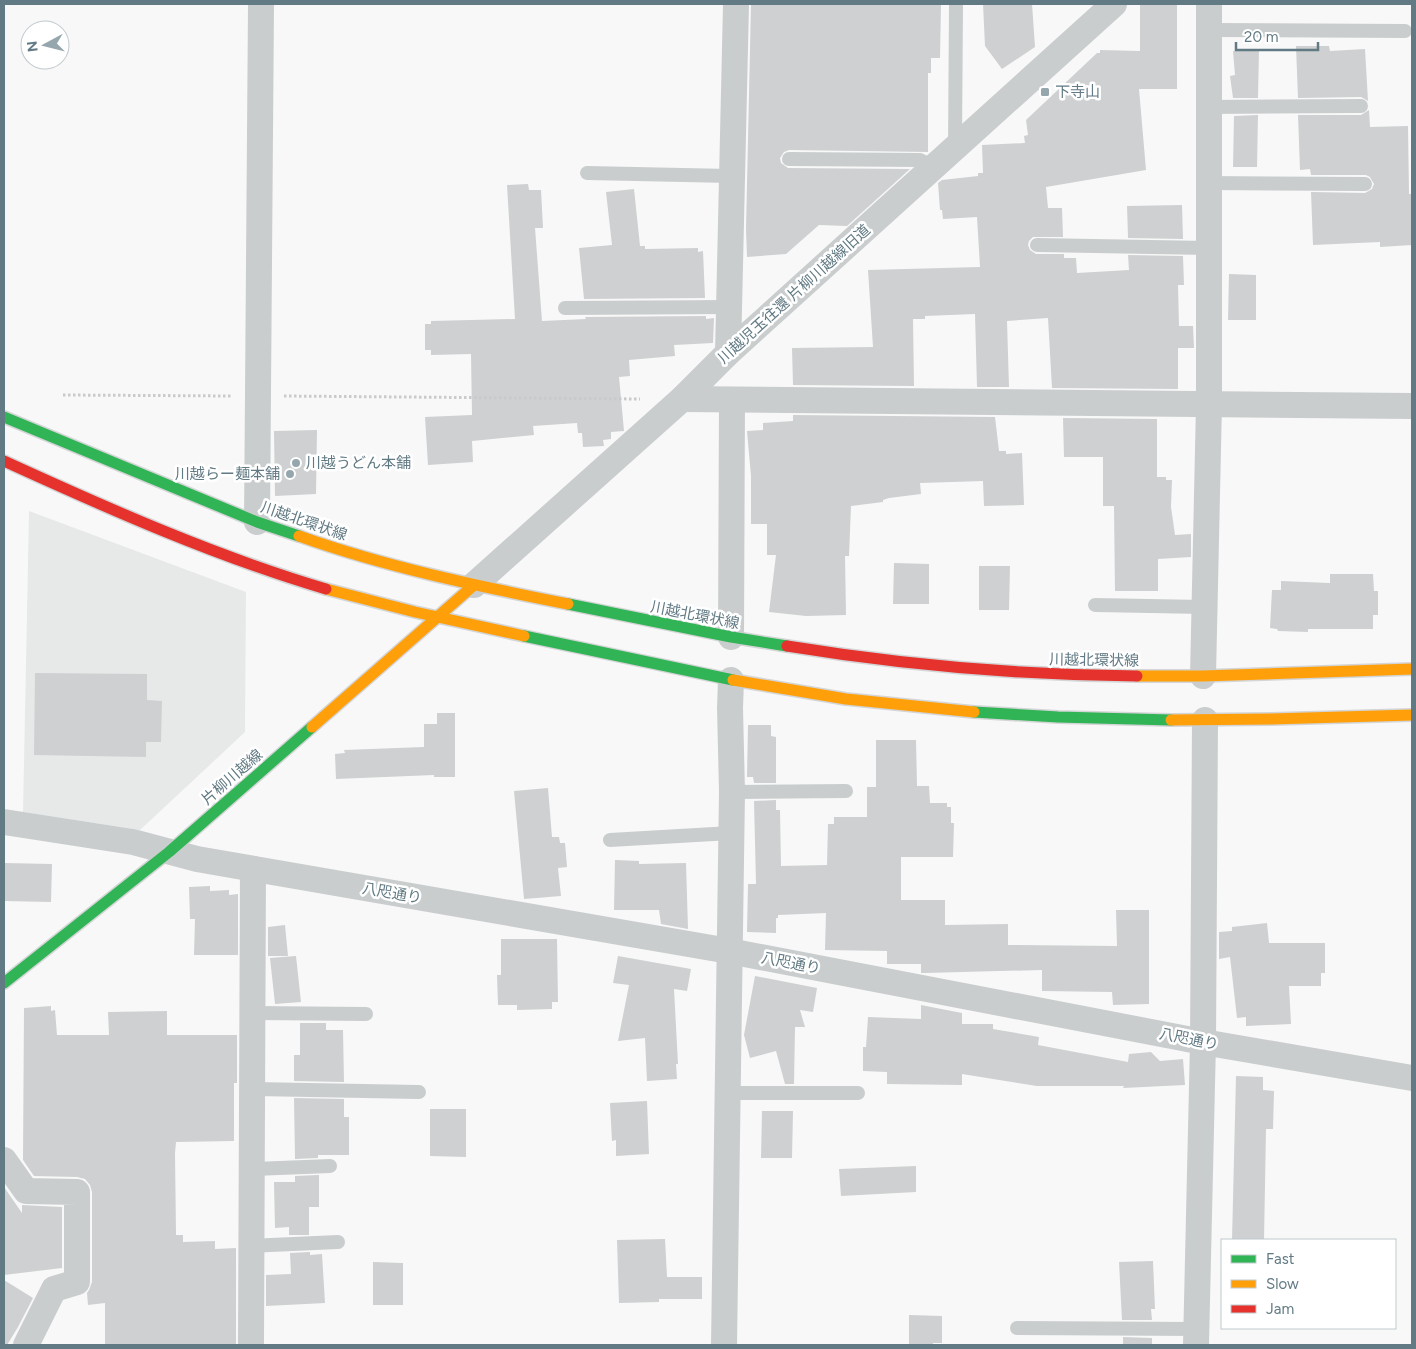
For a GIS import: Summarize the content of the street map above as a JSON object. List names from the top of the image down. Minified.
{"streets":{"main road":["川越北環状線","片柳川越線"],"street":["川越児玉往還 片柳川越線旧道","八咫通り"]},"crossings":[["川越児玉往還 片柳川越線旧道","川越北環状線"],["川越児玉往還 片柳川越線旧道","片柳川越線"],["川越北環状線","片柳川越線"],["片柳川越線","八咫通り"]],"places":{"transit":["下寺山"],"other":["川越うどん本舗","川越らー麺本舗"]},"legend":["Fast","Slow","Jam"],"scale_bar":"20 m","north":"left"}
